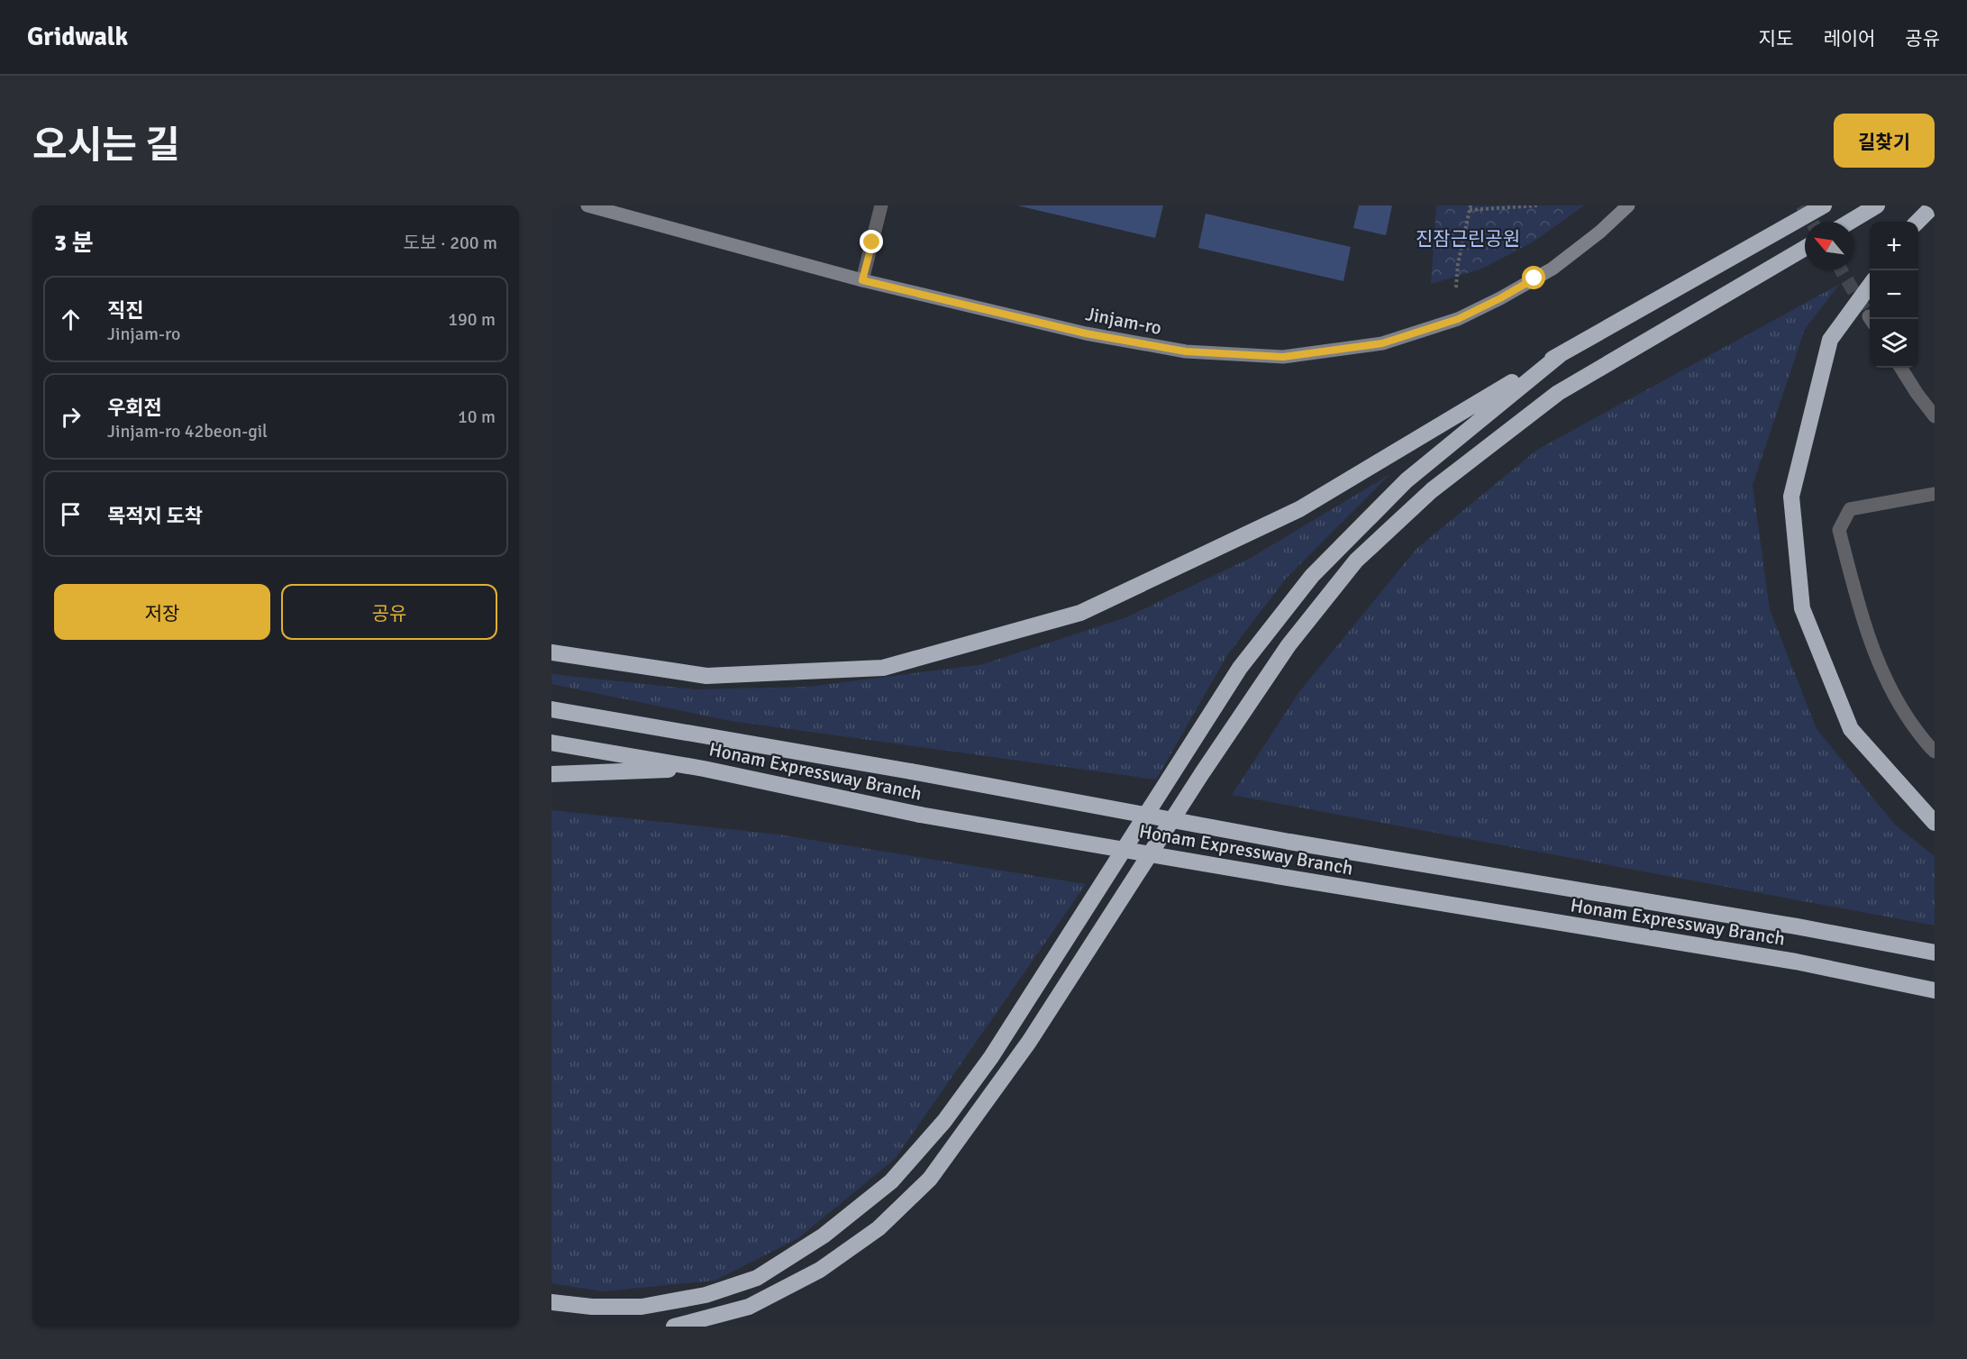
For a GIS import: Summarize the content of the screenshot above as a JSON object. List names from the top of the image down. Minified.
{"streets":{"highway":["Honam Expressway Branch"],"street":["Jinjam-ro"]},"parks":["진잠근린공원"],"north":"top left","page":{"header":"Gridwalk","nav":["지도","레이어","공유"],"title":"오시는 길","buttons":["길찾기",["저장","공유"]],"heading":["3 분","도보 · 200 m"],"map_buttons":["+","−"],"list":[["직진","Jinjam-ro","190 m"],["우회전","Jinjam-ro 42beon-gil","10 m"],"목적지 도착"]}}
